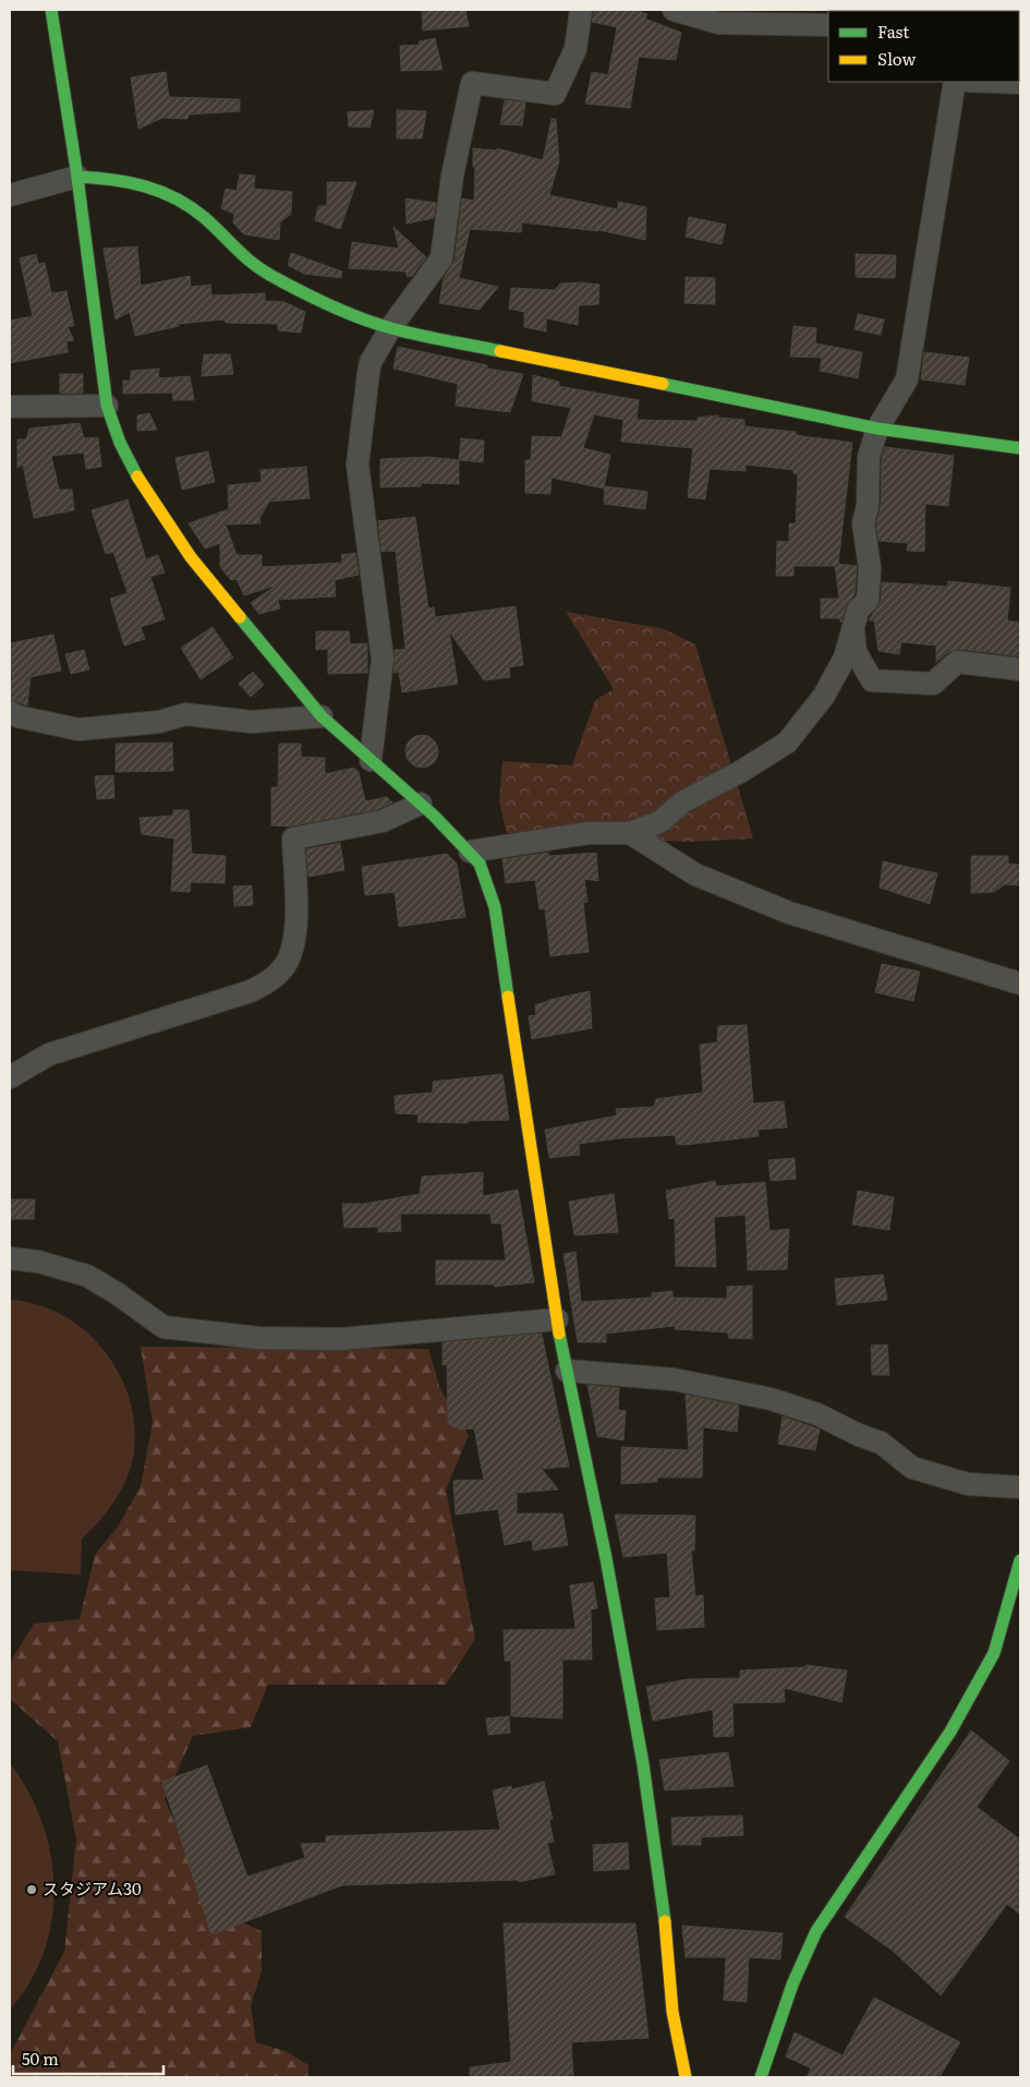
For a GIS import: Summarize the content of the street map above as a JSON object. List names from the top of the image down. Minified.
{"places":["スタジアム30"],"legend":["Fast","Slow"],"scale_bar":"50 m"}
